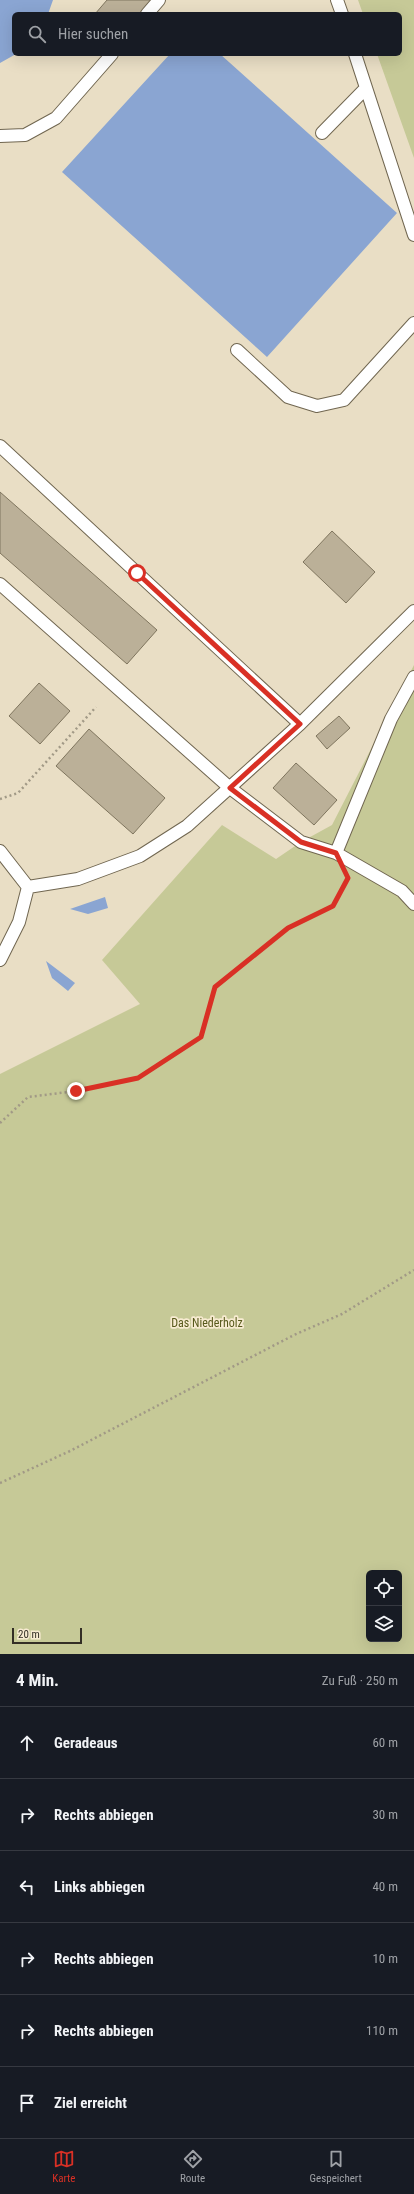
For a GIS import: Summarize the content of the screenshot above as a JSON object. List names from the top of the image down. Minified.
{"parks":["Das Niederholz"],"scale_bar":"20 m","page":{"search":"Hier suchen","scale":"20 m","heading":["4 Min.","Zu Fuß · 250 m"],"list":[["Geradeaus","60 m"],["Rechts abbiegen","30 m"],["Links abbiegen","40 m"],["Rechts abbiegen","10 m"],["Rechts abbiegen","110 m"],"Ziel erreicht"],"nav":["Karte","Route","Gespeichert"]}}
